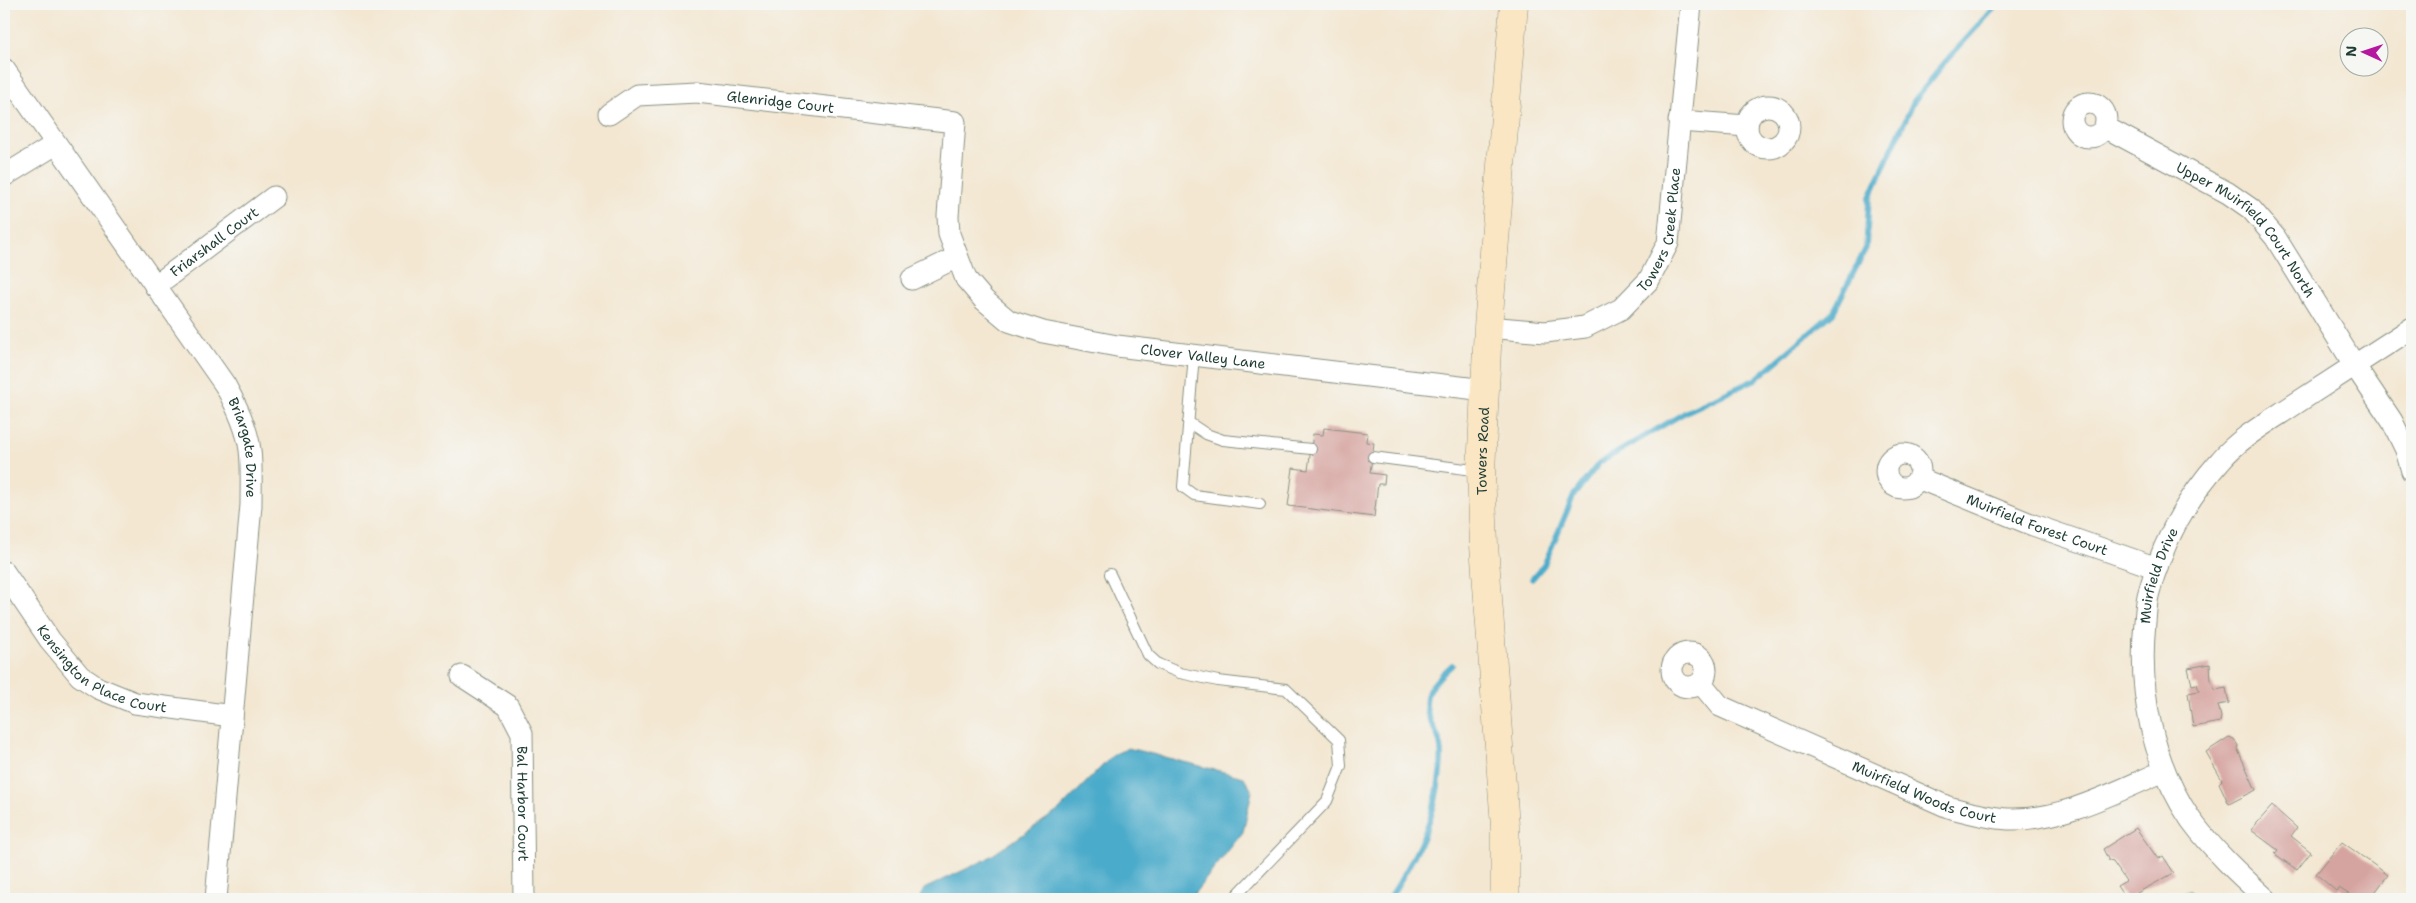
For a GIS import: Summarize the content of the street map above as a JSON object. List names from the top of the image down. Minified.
{"streets":{"main road":["Towers Road"],"street":["Glenridge Court","Towers Creek Place","Upper Muirfield Court North","Friarshall Court","Clover Valley Lane","Briargate Drive","Muirfield Forest Court","Muirfield Drive","Kensington Place Court","Muirfield Woods Court","Bal Harbor Court"]},"crossings":[["Glenridge Court","Clover Valley Lane"],["Towers Creek Place","Towers Road"],["Upper Muirfield Court North","Muirfield Drive"],["Friarshall Court","Briargate Drive"],["Clover Valley Lane","Towers Road"],["Briargate Drive","Kensington Place Court"],["Muirfield Forest Court","Muirfield Drive"],["Muirfield Drive","Muirfield Woods Court"]],"north":"left"}
